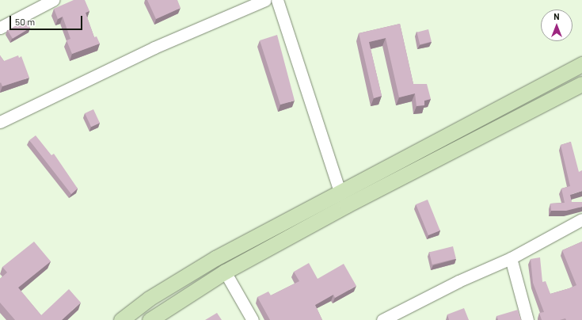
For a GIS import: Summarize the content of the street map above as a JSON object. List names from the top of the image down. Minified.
{"scale_bar":"50 m","north":"top"}
